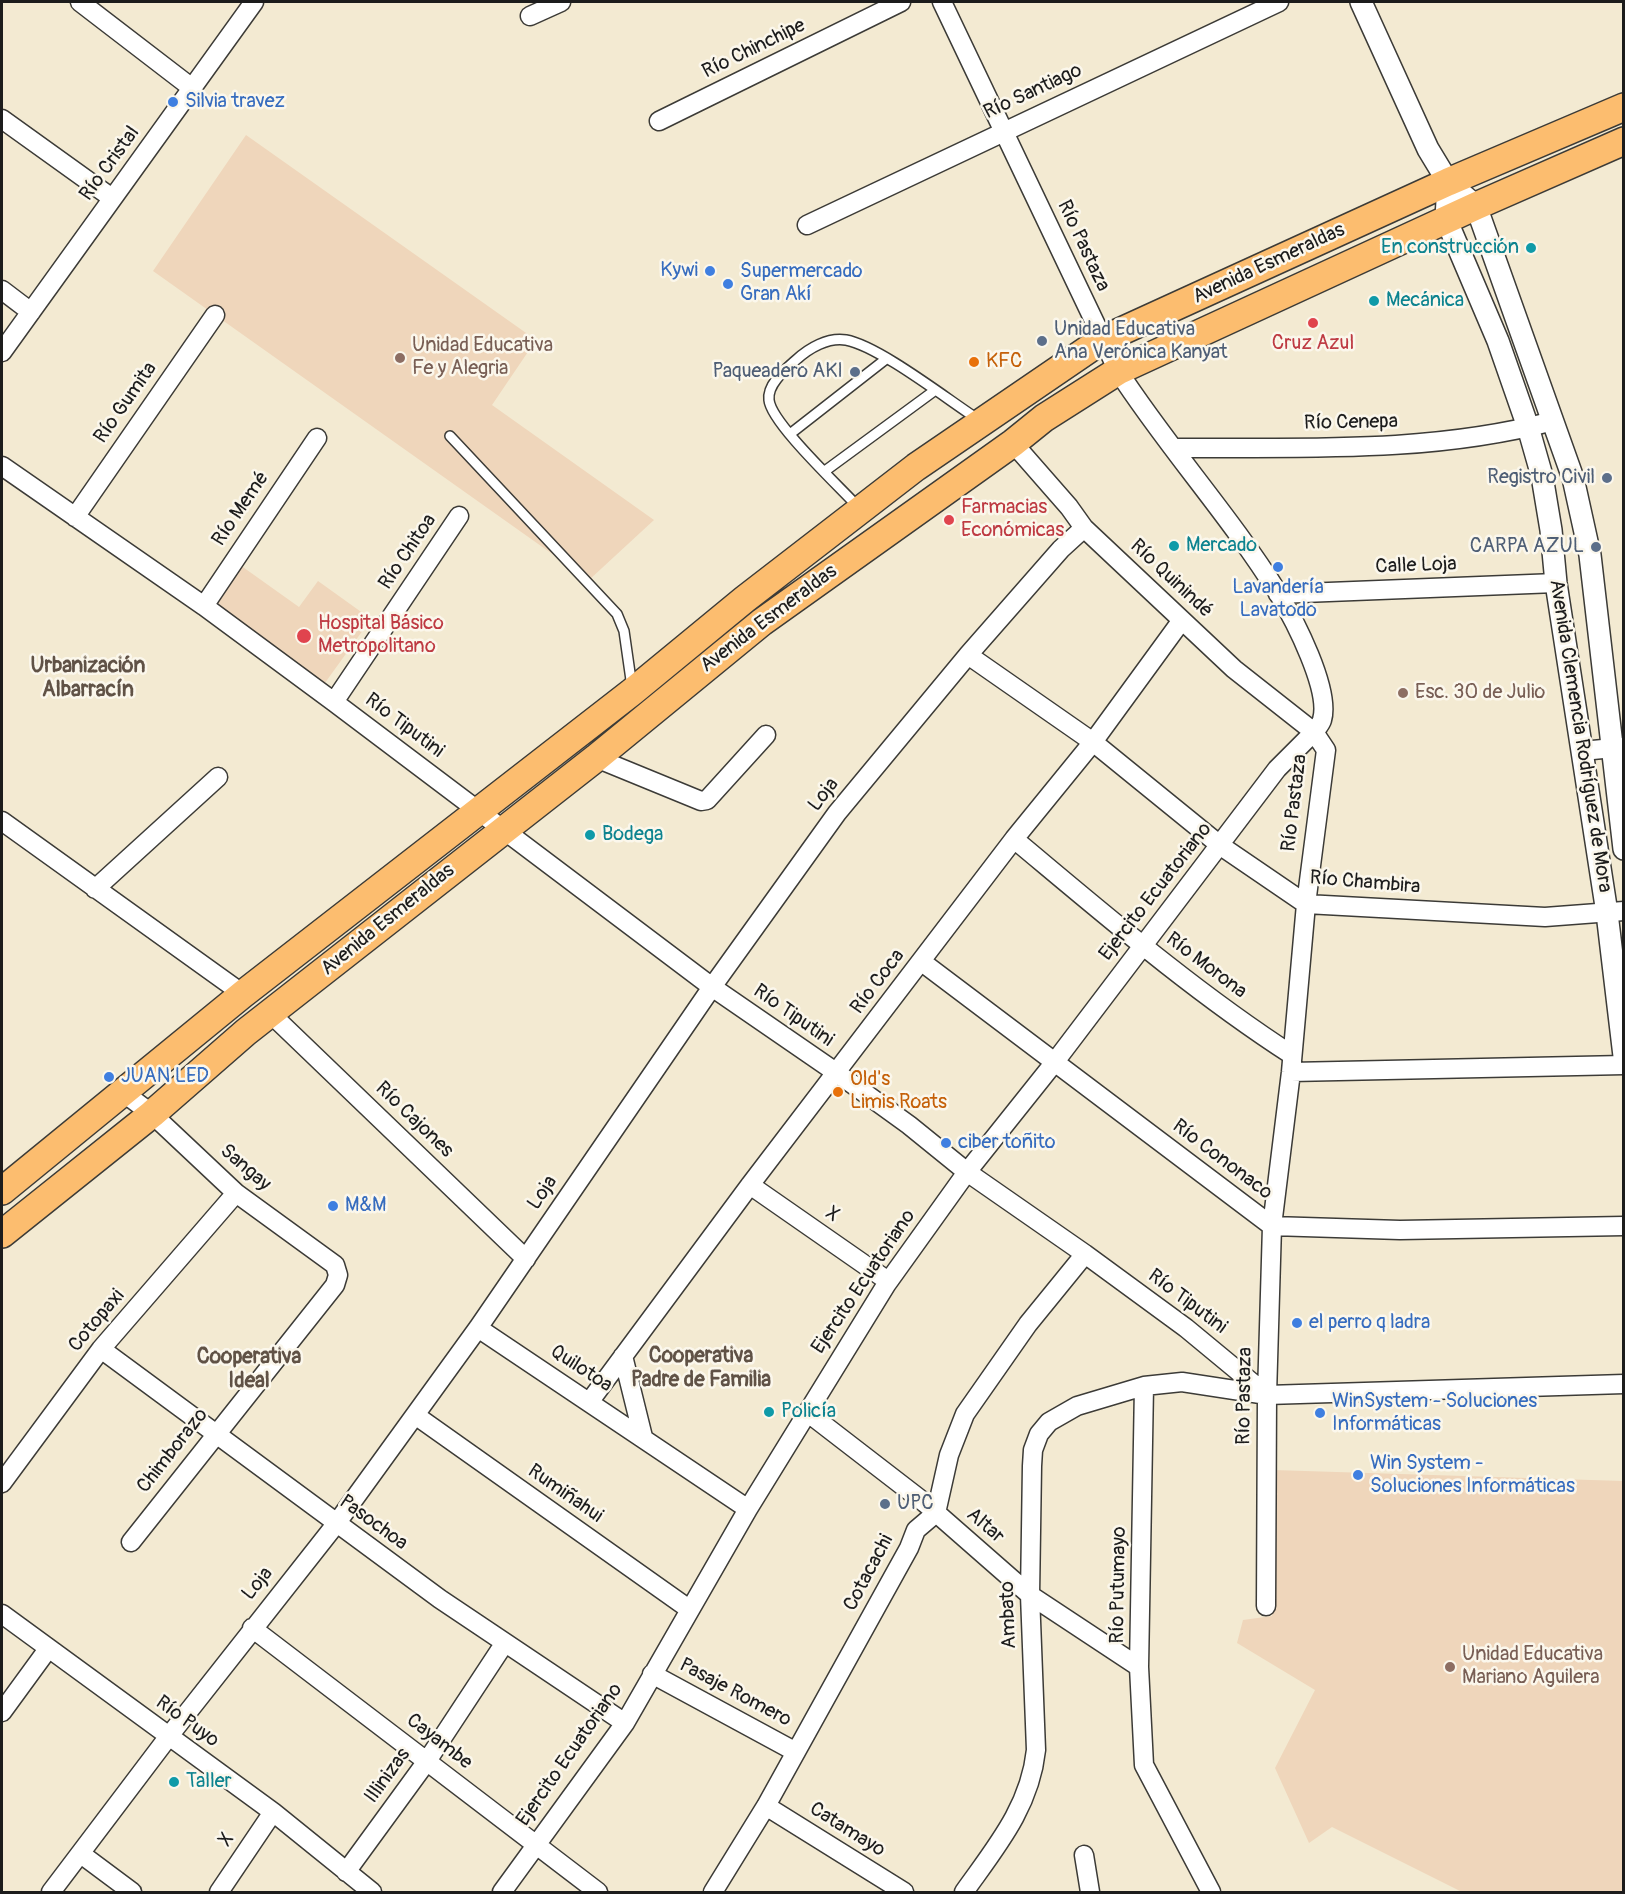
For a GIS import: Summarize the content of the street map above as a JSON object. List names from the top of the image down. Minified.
{"streets":{"main road":["Avenida Esmeraldas"],"street":["Río Chinchipe","Río Santiago","Río Cristal","Río Pastaza","Río Gumita","Río Cenepa","Río Memé","Río Chitoa","Calle Loja","Río Quinindé","Río Tiputini","Avenida Clemencia Rodríguez de Mora","Loja","Río Chambira","Ejercito Ecuatoriano","Río Morona","Río Coca","Río Cajones","Río Cononaco","Sangay","X","Cotopaxi","Quilotoa","Chimborazo","Rumiñahui","Pasochoa","Altar","Cotacachi","Río Putumayo","Ambato","Pasaje Romero","Río Puyo","Cayambe","Illinizas","Catamayo"]},"crossings":[["Río Santiago","Río Pastaza"],["Río Pastaza","Avenida Esmeraldas"],["Río Pastaza","Río Cenepa"],["Río Pastaza","Calle Loja"],["Río Pastaza","Río Quinindé"],["Río Pastaza","Río Tiputini"],["Río Pastaza","Río Chambira"],["Río Pastaza","Ejercito Ecuatoriano"],["Río Pastaza","Río Morona"],["Río Pastaza","Río Cononaco"],["Avenida Esmeraldas","Río Quinindé"],["Avenida Esmeraldas","Río Tiputini"],["Avenida Esmeraldas","Avenida Clemencia Rodríguez de Mora"],["Avenida Esmeraldas","Río Cajones"],["Avenida Esmeraldas","Sangay"],["Río Gumita","Río Tiputini"],["Río Cenepa","Avenida Clemencia Rodríguez de Mora"],["Río Memé","Río Tiputini"],["Río Chitoa","Río Tiputini"],["Calle Loja","Avenida Clemencia Rodríguez de Mora"],["Río Quinindé","Loja"],["Río Quinindé","Ejercito Ecuatoriano"],["Río Quinindé","Río Coca"],["Río Tiputini","Loja"],["Río Tiputini","Ejercito Ecuatoriano"],["Río Tiputini","Río Coca"],["Avenida Clemencia Rodríguez de Mora","Río Chambira"],["Loja","Río Chambira"],["Loja","Río Cajones"],["Loja","Quilotoa"],["Loja","Rumiñahui"],["Loja","Pasochoa"],["Loja","Río Puyo"],["Loja","Cayambe"],["Río Chambira","Ejercito Ecuatoriano"],["Río Chambira","Río Coca"],["Ejercito Ecuatoriano","Río Morona"],["Ejercito Ecuatoriano","Río Cononaco"],["Ejercito Ecuatoriano","X"],["Ejercito Ecuatoriano","Quilotoa"],["Ejercito Ecuatoriano","Rumiñahui"],["Ejercito Ecuatoriano","Pasochoa"],["Ejercito Ecuatoriano","Altar"],["Ejercito Ecuatoriano","Pasaje Romero"],["Ejercito Ecuatoriano","Cayambe"],["Río Morona","Río Coca"],["Río Coca","Río Cononaco"],["Río Coca","X"],["Río Coca","Quilotoa"],["Sangay","Cotopaxi"],["Sangay","Chimborazo"],["X","Río Puyo"],["Cotopaxi","Pasochoa"],["Chimborazo","Pasochoa"],["Pasochoa","Illinizas"],["Altar","Cotacachi"],["Altar","Río Putumayo"],["Altar","Ambato"],["Cotacachi","Pasaje Romero"],["Cotacachi","Catamayo"],["Río Putumayo","Ambato"],["Río Puyo","Illinizas"],["Cayambe","Illinizas"]],"districts":["Urbanización Albarracín","Cooperativa Padre de Familia","Cooperativa Ideal"],"places":["Silvia travez","En construcción","Kywi","Supermercado Gran Akí","Mecánica","Cruz Azul","Unidad Educativa Ana Verónica Kanyat","Unidad Educativa Fe y Alegria","KFC","Paqueadero AKI","Registro Civil","Farmacias Económicas","Mercado","CARPA AZUL","Lavandería Lavatodo","Hospital Básico Metropolitano","Esc. 30 de Julio","Bodega","JUAN LED","Old's Limis Roats","ciber toñito","M&M","el perro q ladra","Policía","WinSystem - Soluciones Informáticas","Win System - Soluciones Informáticas","UPC","Unidad Educativa Mariano Aguilera","Taller"]}
